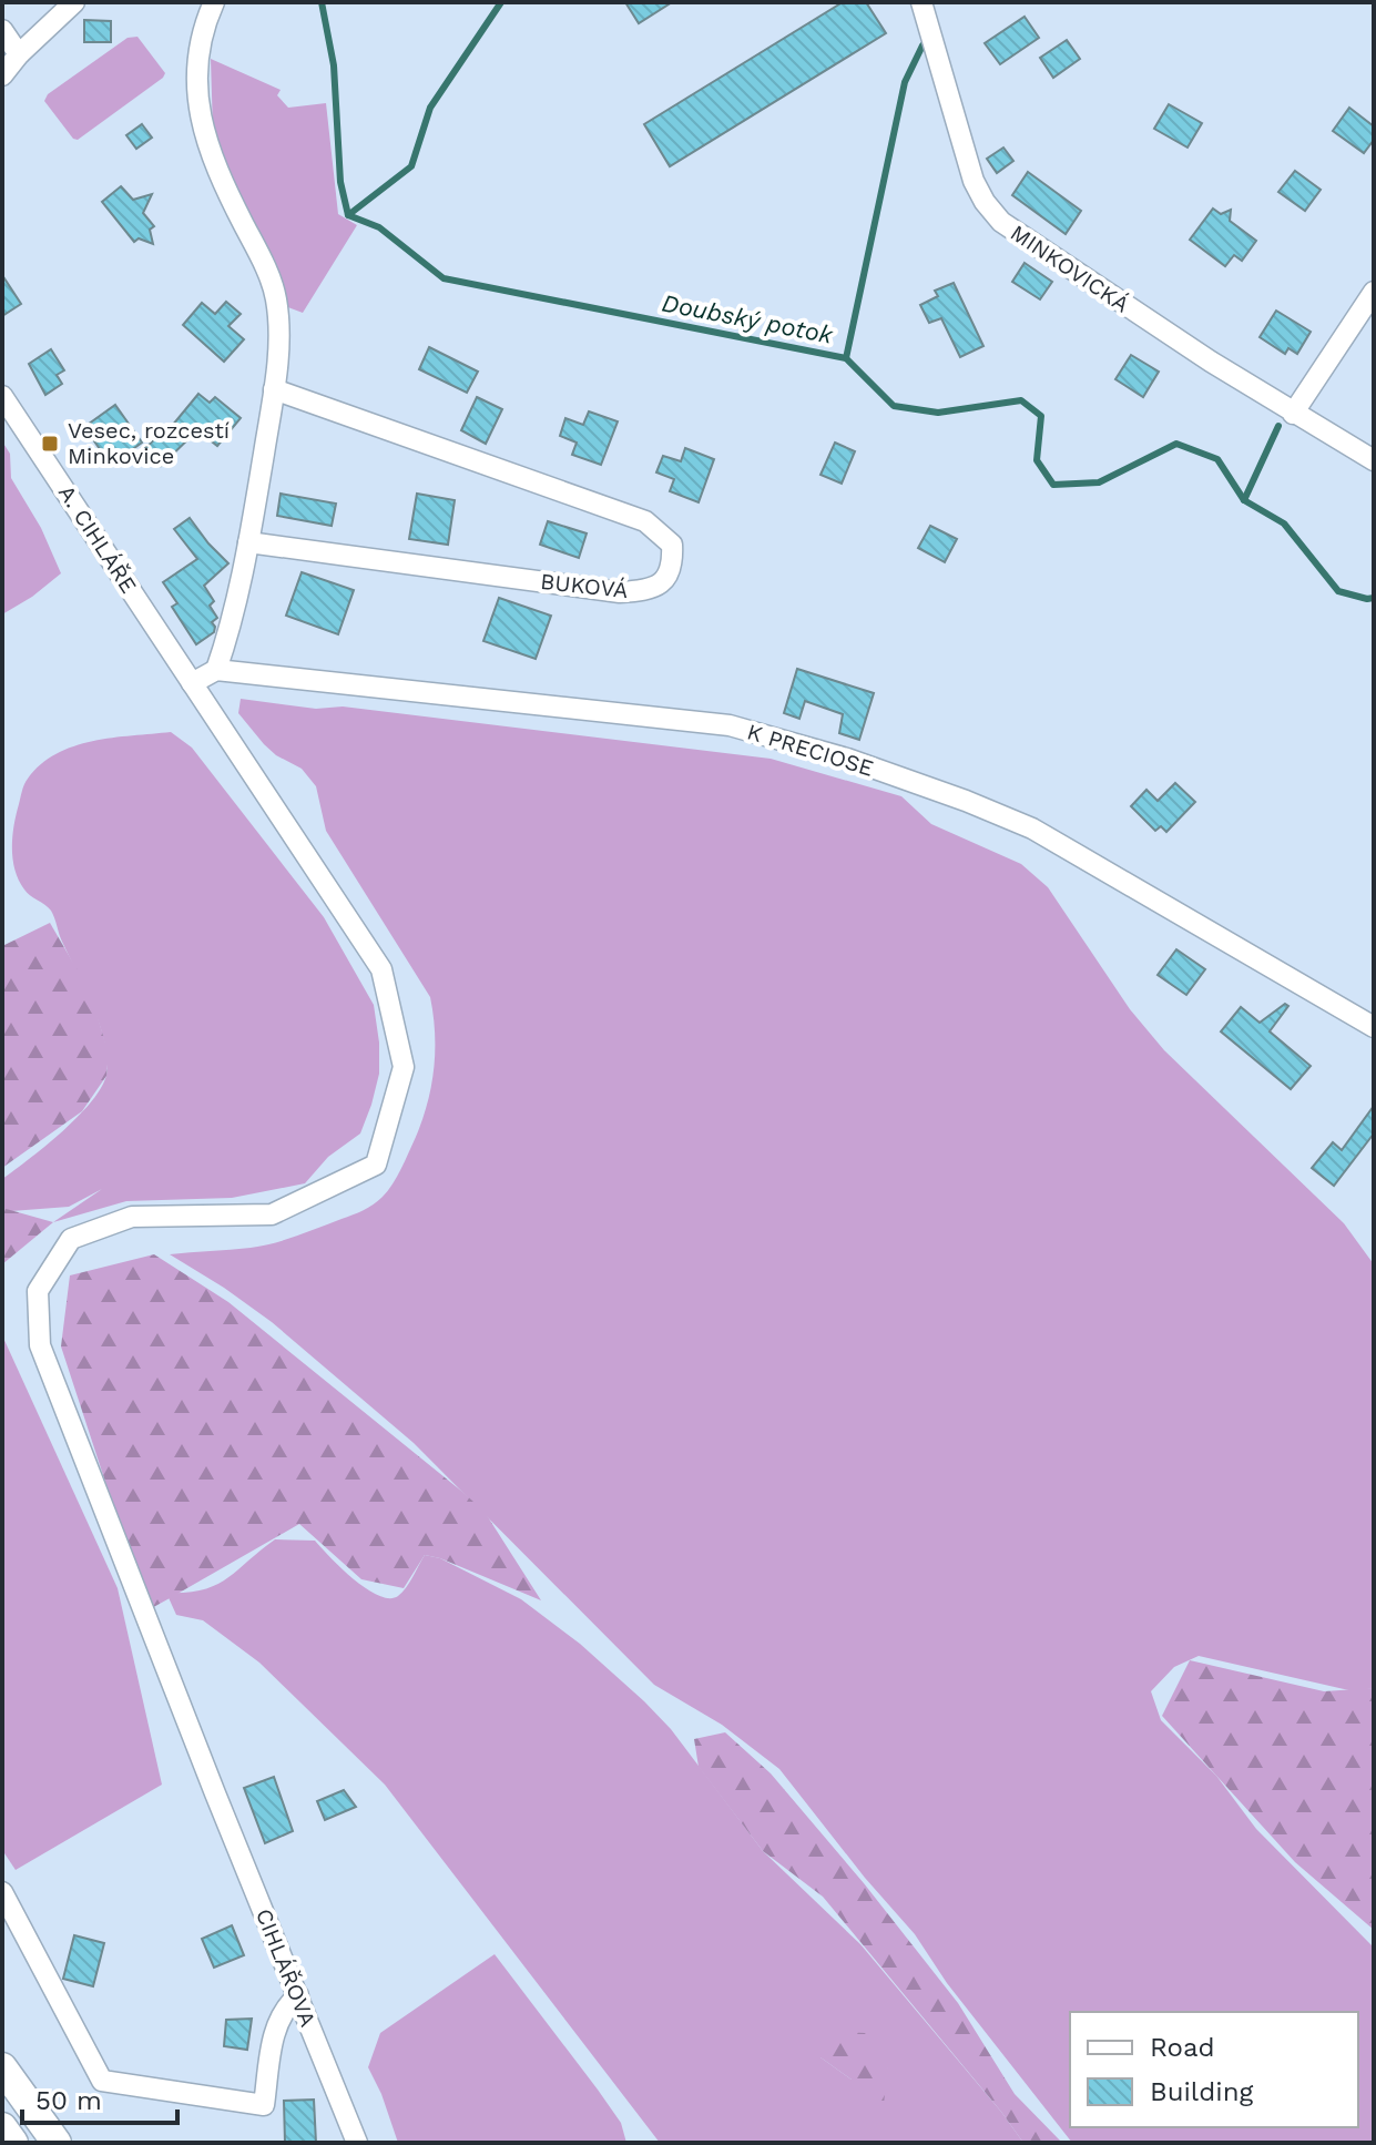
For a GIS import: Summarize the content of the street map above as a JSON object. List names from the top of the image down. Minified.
{"streets":{"street":["MINKOVICKÁ","A. CIHLÁŘE","BUKOVÁ","K PRECIOSE","CIHLÁŘOVA"]},"crossings":[["A. CIHLÁŘE","CIHLÁŘOVA"]],"water":["Doubský potok"],"places":{"transit":["Vesec, rozcestí Minkovice"]},"legend":["Road","Building"],"scale_bar":"50 m"}
